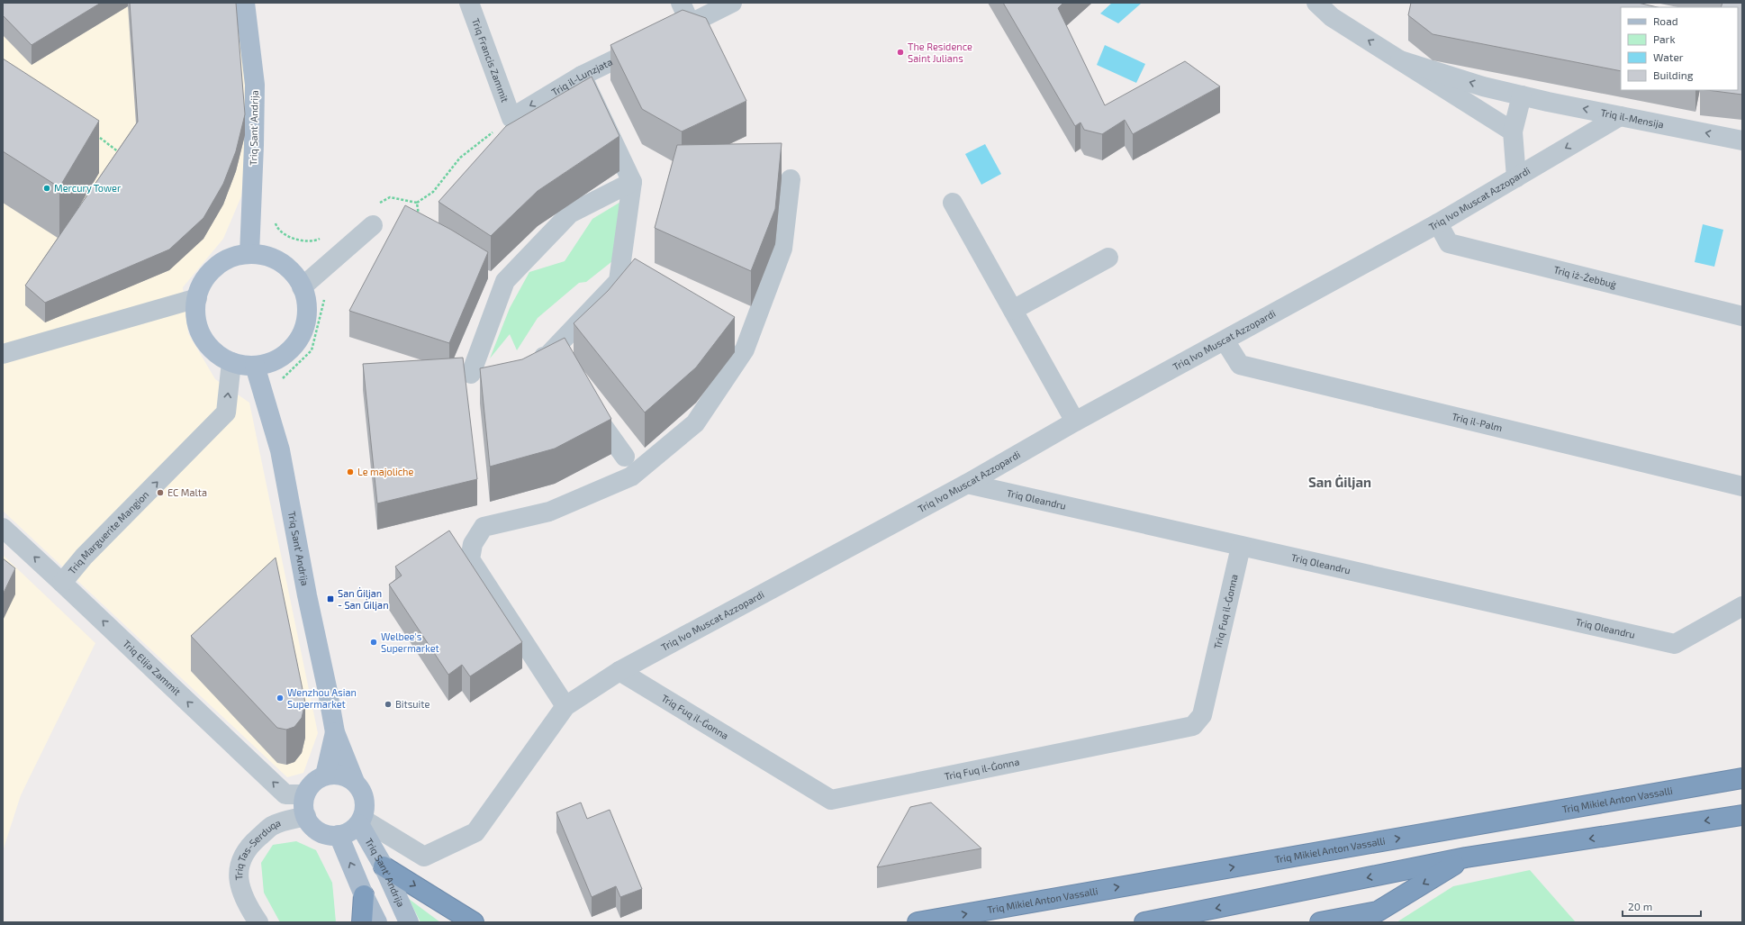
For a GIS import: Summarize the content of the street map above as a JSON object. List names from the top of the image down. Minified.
{"streets":{"highway":["Triq Mikiel Anton Vassalli"],"main road":["Triq Sant' Andrija"],"street":["Triq Francis Zammit","Triq il-Lunzjata","Triq il-Mensija","Triq Ivo Muscat Azzopardi","Triq iż-Żebbuġ","Triq il-Palm","Triq Oleandru","Triq Marguerite Mangion","Triq Fuq il-Ġonna","Triq Elija Zammit","Triq Tas-Serduqa"]},"crossings":[["Triq Francis Zammit","Triq il-Lunzjata"],["Triq il-Mensija","Triq Ivo Muscat Azzopardi"],["Triq Sant' Andrija","Triq Ivo Muscat Azzopardi"],["Triq Sant' Andrija","Triq Marguerite Mangion"],["Triq Sant' Andrija","Triq Elija Zammit"],["Triq Sant' Andrija","Triq Tas-Serduqa"],["Triq Ivo Muscat Azzopardi","Triq iż-Żebbuġ"],["Triq Ivo Muscat Azzopardi","Triq il-Palm"],["Triq Ivo Muscat Azzopardi","Triq Oleandru"],["Triq Ivo Muscat Azzopardi","Triq Fuq il-Ġonna"],["Triq Ivo Muscat Azzopardi","Triq Elija Zammit"],["Triq Ivo Muscat Azzopardi","Triq Tas-Serduqa"],["Triq Oleandru","Triq Fuq il-Ġonna"],["Triq Marguerite Mangion","Triq Elija Zammit"],["Triq Elija Zammit","Triq Tas-Serduqa"]],"one_way":["Triq il-Mensija","Triq Marguerite Mangion","Triq Elija Zammit"],"districts":["San Ġiljan"],"places":{"other":["The Residence Saint Julians","Mercury Tower","Le majoliche","EC Malta","Welbee's Supermarket","Wenzhou Asian Supermarket","Bitsuite"],"transit":["San Ġiljan - San Ġiljan"]},"legend":["Road","Park","Water","Building"],"scale_bar":"20 m"}
